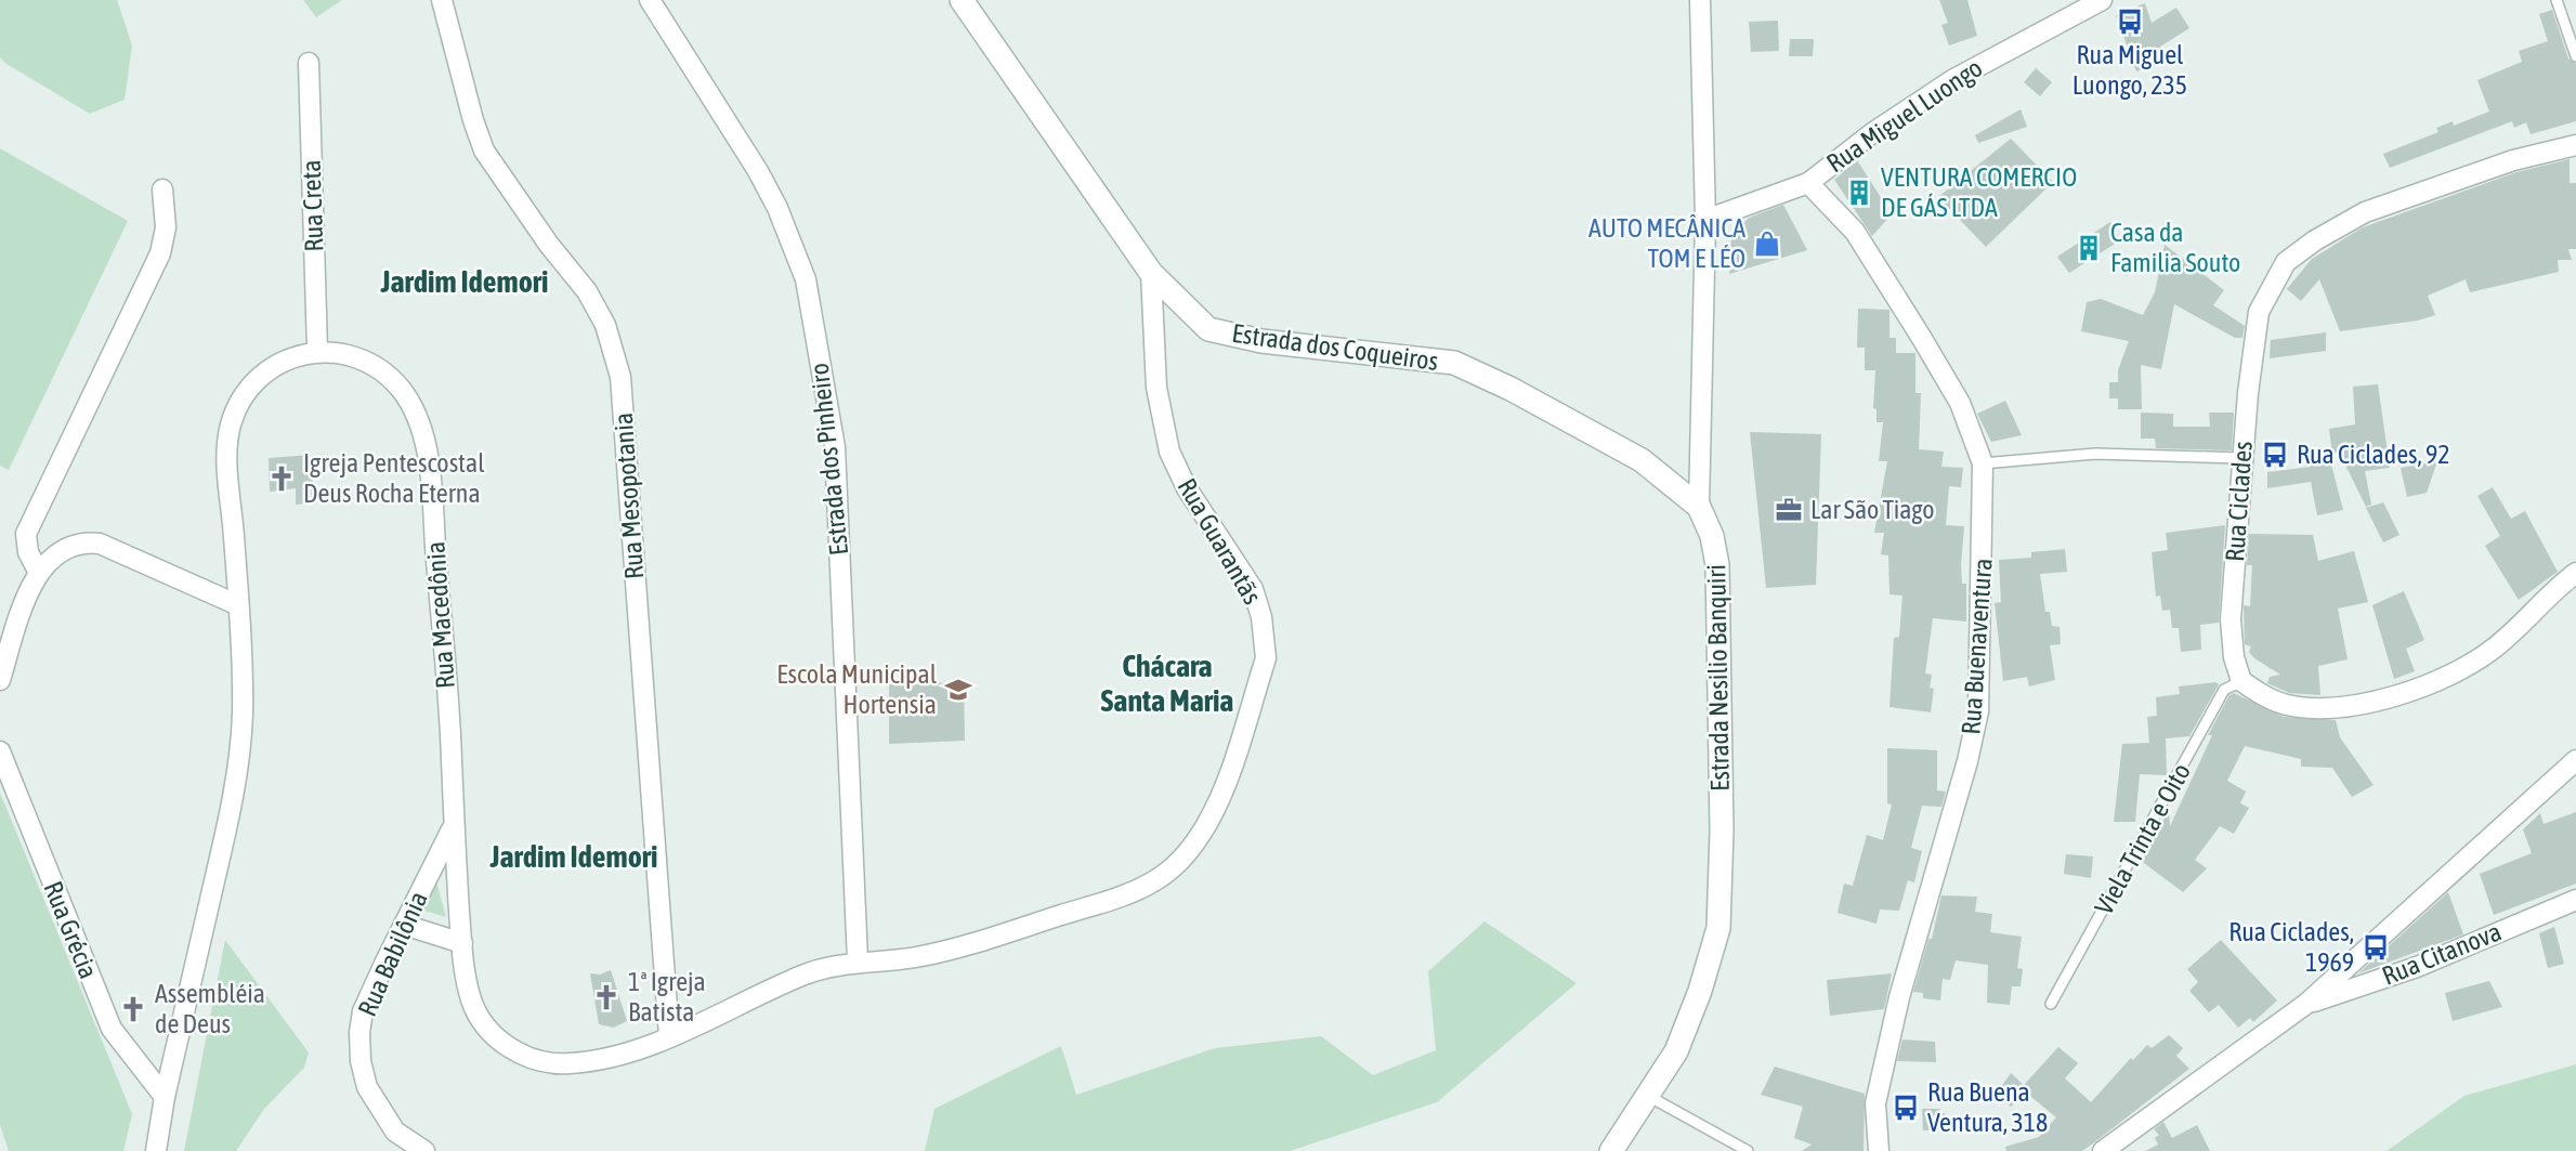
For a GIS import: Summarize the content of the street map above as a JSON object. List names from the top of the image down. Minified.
{"streets":{"street":["Rua Miguel Luongo","Rua Creta","Estrada dos Coqueiros","Estrada dos Pinheiro","Rua Mesopotania","Rua Ciclades","Rua Guarantãs","Rua Macedônia","Rua Buenaventura","Estrada Nesilio Banquiri","Rua Grécia","Rua Babilônia","Rua Citanova"],"lane":["Viela Trinta e Oito"]},"crossings":[["Rua Miguel Luongo","Rua Buenaventura"],["Rua Miguel Luongo","Estrada Nesilio Banquiri"],["Rua Creta","Rua Macedônia"],["Estrada dos Coqueiros","Rua Guarantãs"],["Estrada dos Coqueiros","Estrada Nesilio Banquiri"],["Estrada dos Pinheiro","Rua Guarantãs"],["Estrada dos Pinheiro","Rua Macedônia"],["Rua Mesopotania","Rua Macedônia"],["Rua Ciclades","Viela Trinta e Oito"],["Rua Guarantãs","Rua Macedônia"],["Rua Macedônia","Rua Babilônia"]],"districts":["Jardim Idemori","Chácara Santa Maria","Jardim Idemori"],"places":{"bus stop":["Rua Miguel Luongo, 235","Rua Ciclades, 92","Rua Ciclades, 1969","Rua Buena Ventura, 318"],"building":["VENTURA COMERCIO DE GÁS LTDA","Casa da Familia Souto"],"shop":["AUTO MECÂNICA TOM E LÉO"],"church":["Igreja Pentescostal Deus Rocha Eterna","1ª Igreja Batista","Assembléia de Deus"],"office":["Lar São Tiago"],"school or university":["Escola Municipal Hortensia"]}}
